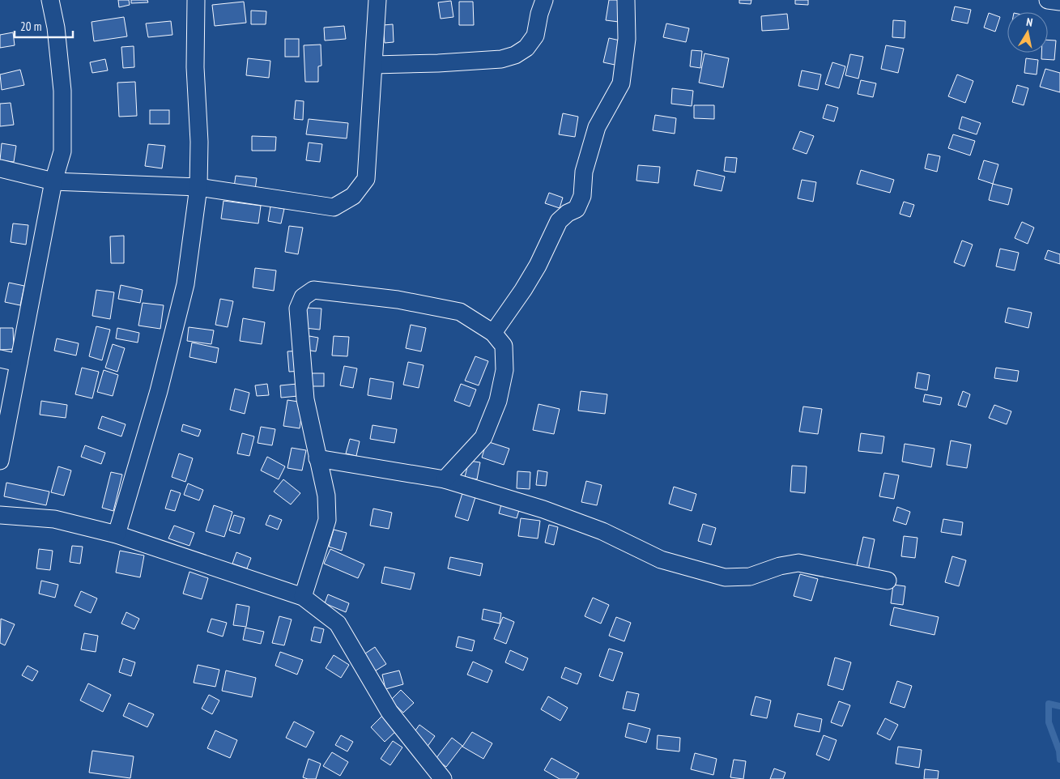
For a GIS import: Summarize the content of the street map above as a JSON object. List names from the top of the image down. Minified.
{"scale_bar":"20 m","north":"top"}
